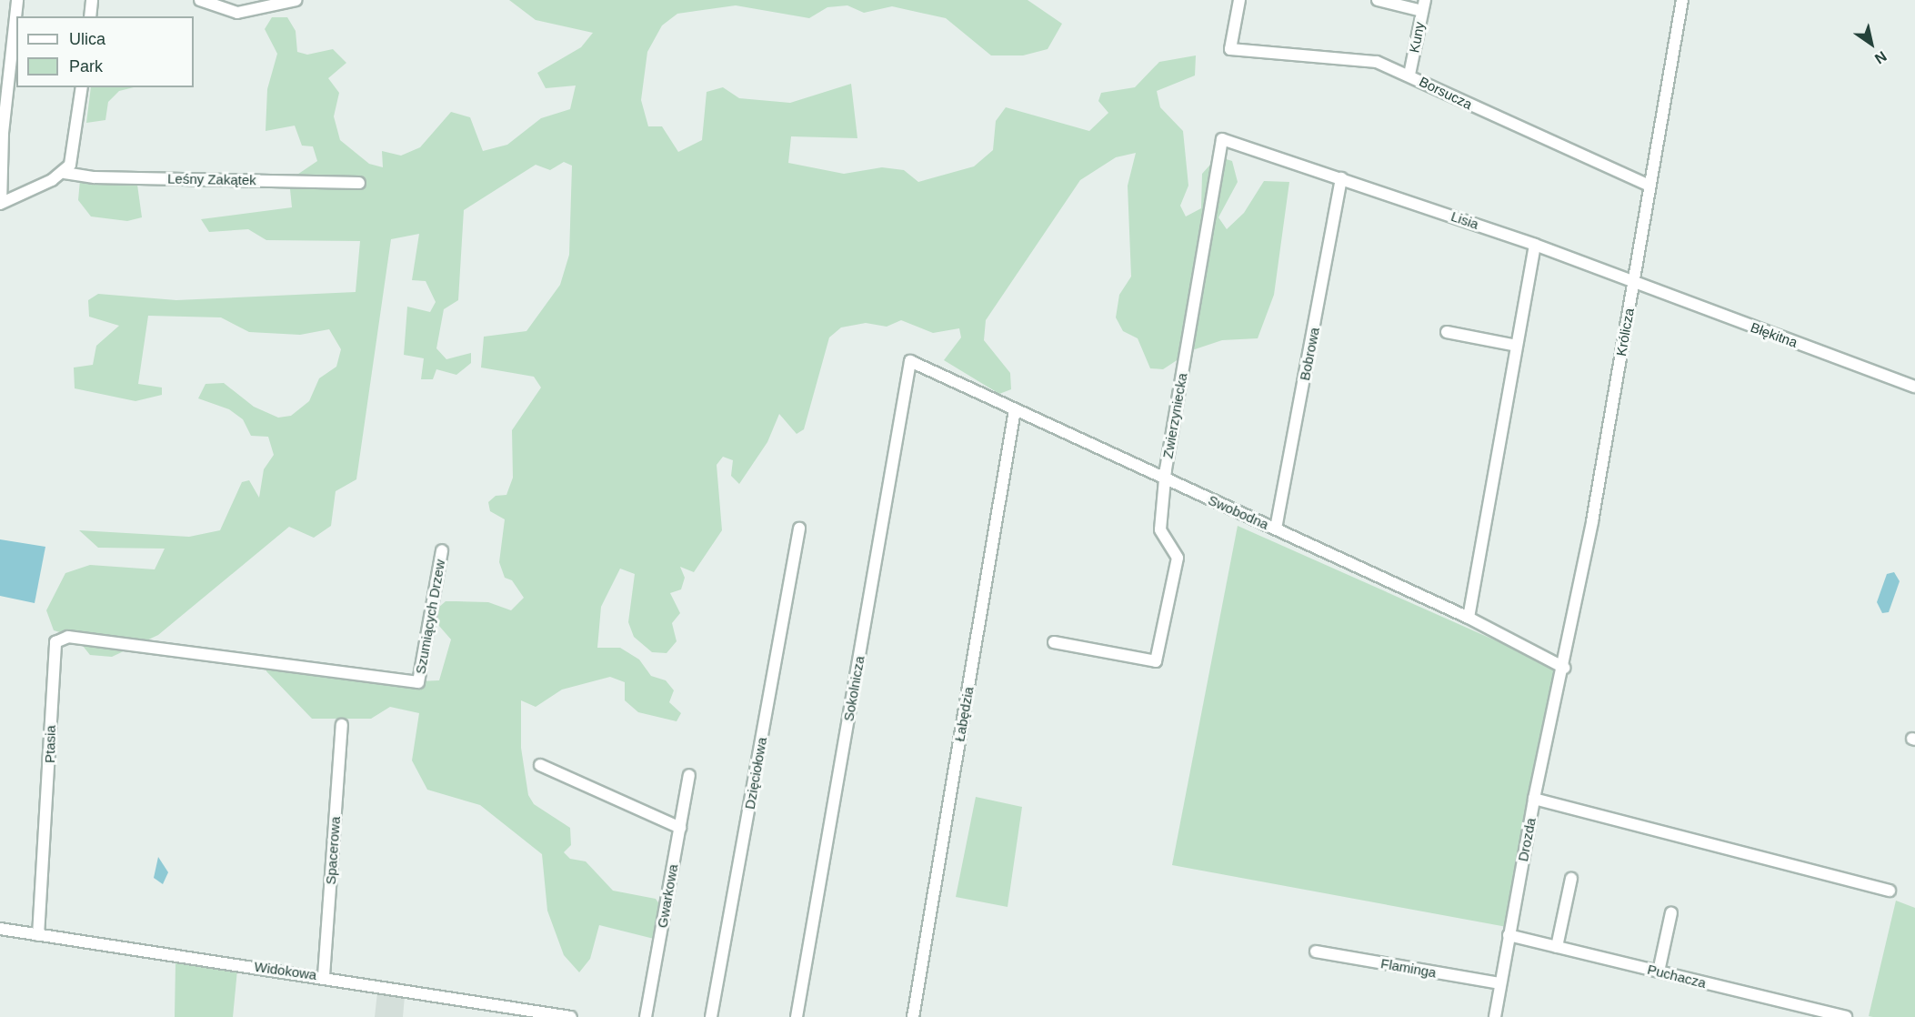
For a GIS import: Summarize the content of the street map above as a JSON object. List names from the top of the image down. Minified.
{"streets":{"street":["Kuny","Borsucza","Leśny Zakątek","Lisia","Królicza","Błękitna","Bobrowa","Zwierzyniecka","Swobodna","Szumiących Drzew","Sokolnicza","Łabędzia","Ptasia","Dzięciołowa","Drozda","Spacerowa","Gwarkowa","Flaminga","Widokowa","Puchacza"]},"crossings":[["Kuny","Borsucza"],["Borsucza","Królicza"],["Lisia","Królicza"],["Lisia","Błękitna"],["Lisia","Bobrowa"],["Lisia","Zwierzyniecka"],["Królicza","Błękitna"],["Królicza","Swobodna"],["Królicza","Drozda"],["Bobrowa","Swobodna"],["Zwierzyniecka","Swobodna"],["Swobodna","Sokolnicza"],["Swobodna","Łabędzia"],["Swobodna","Drozda"],["Szumiących Drzew","Ptasia"],["Ptasia","Widokowa"],["Drozda","Flaminga"],["Drozda","Puchacza"],["Spacerowa","Widokowa"]],"legend":["Ulica","Park"],"north":"bottom right"}
